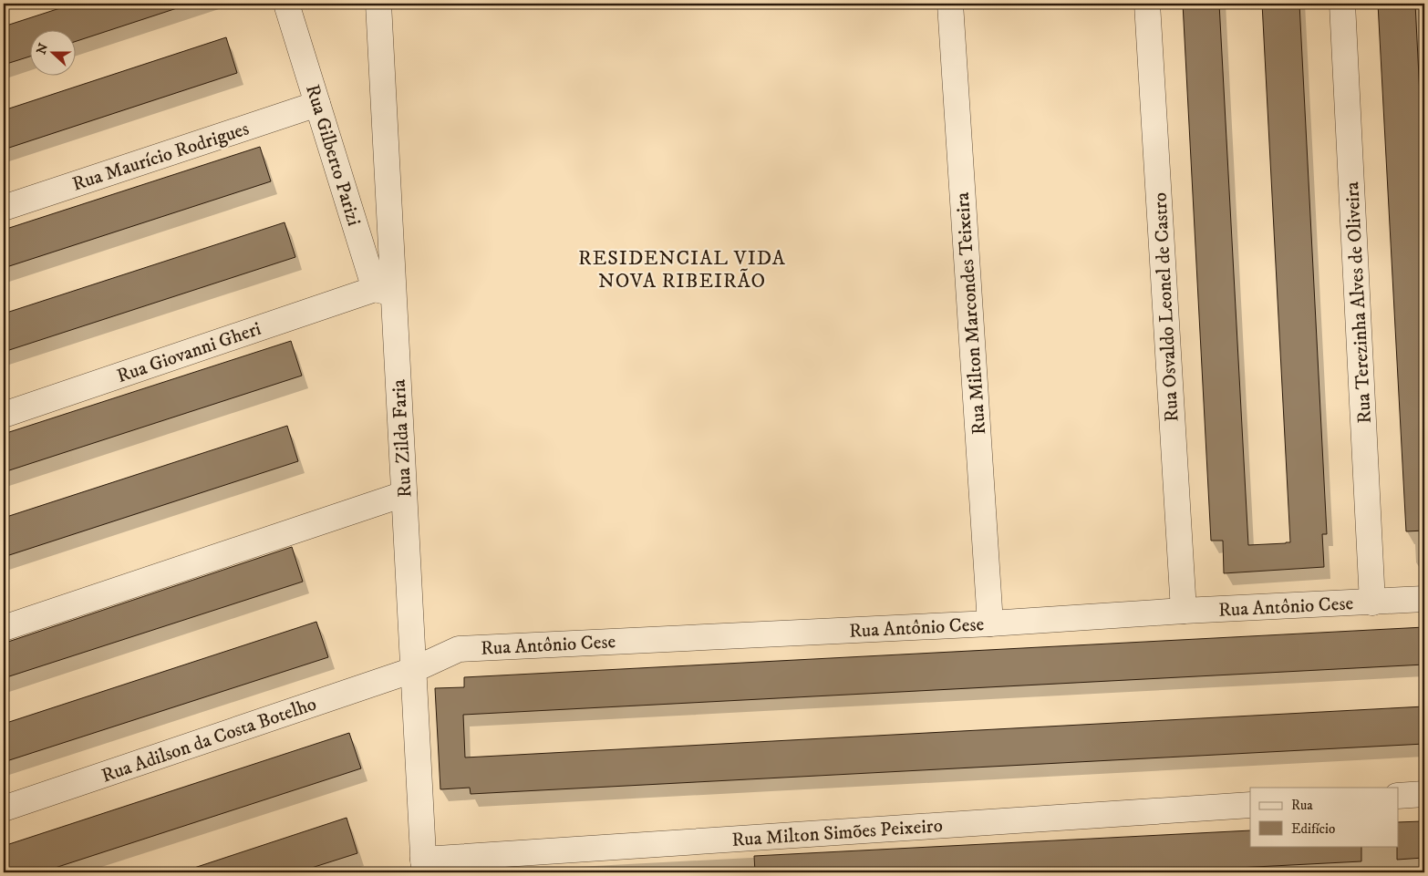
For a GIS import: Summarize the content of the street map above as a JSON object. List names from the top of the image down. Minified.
{"streets":{"street":["Rua Gilberto Parizi","Rua Maurício Rodrigues","Rua Terezinha Alves de Oliveira","Rua Osvaldo Leonel de Castro","Rua Milton Marcondes Teixeira","Rua Giovanni Gheri","Rua Zilda Faria","Rua Antônio Cese","Rua Adilson da Costa Botelho","Rua Milton Simões Peixeiro"]},"crossings":[["Rua Gilberto Parizi","Rua Maurício Rodrigues"],["Rua Gilberto Parizi","Rua Giovanni Gheri"],["Rua Gilberto Parizi","Rua Zilda Faria"],["Rua Terezinha Alves de Oliveira","Rua Antônio Cese"],["Rua Osvaldo Leonel de Castro","Rua Antônio Cese"],["Rua Milton Marcondes Teixeira","Rua Antônio Cese"],["Rua Giovanni Gheri","Rua Zilda Faria"],["Rua Zilda Faria","Rua Antônio Cese"],["Rua Zilda Faria","Rua Adilson da Costa Botelho"],["Rua Zilda Faria","Rua Milton Simões Peixeiro"],["Rua Antônio Cese","Rua Adilson da Costa Botelho"]],"districts":["RESIDENCIAL VIDA NOVA RIBEIRÃO"],"legend":["Rua","Edifício"],"north":"left"}
